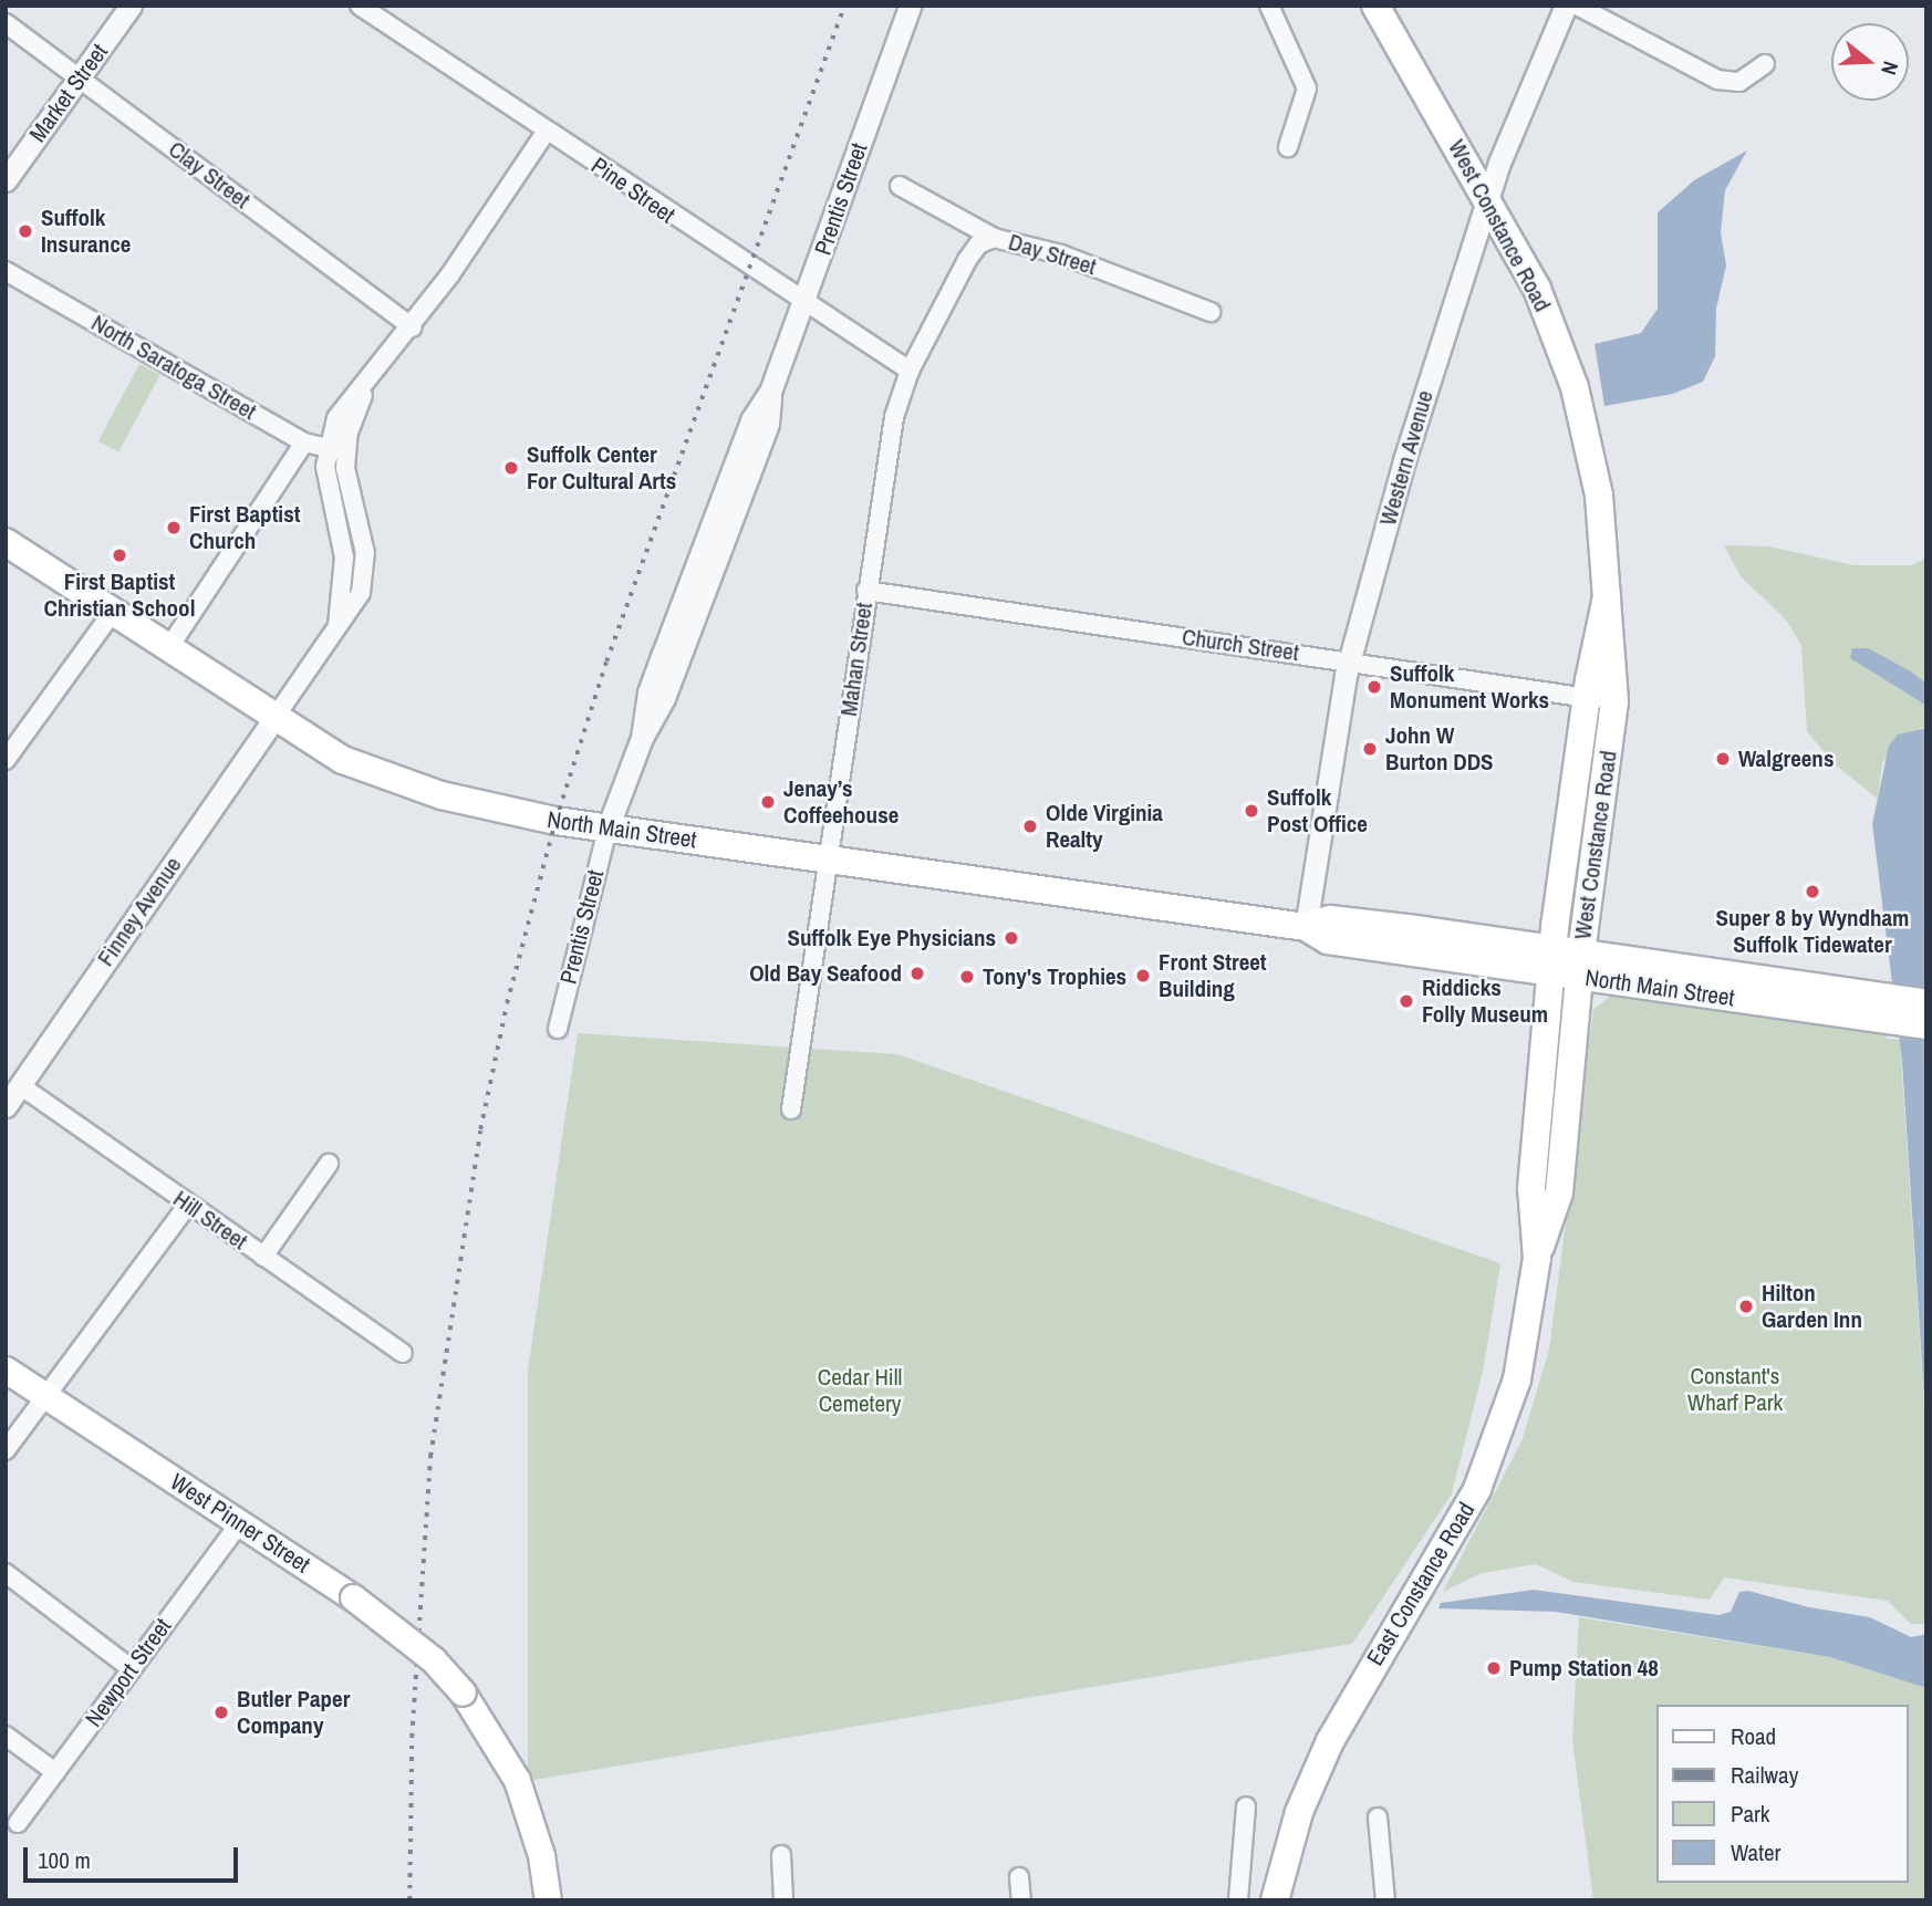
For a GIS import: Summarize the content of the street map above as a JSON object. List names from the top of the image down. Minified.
{"streets":{"main road":["West Constance Road","North Main Street","West Pinner Street","East Constance Road"],"street":["Market Street","Clay Street","Pine Street","Prentis Street","Day Street","North Saratoga Street","Western Avenue","Church Street","Mahan Street","Finney Avenue","Hill Street","Newport Street"]},"crossings":[["Market Street","Clay Street"],["Pine Street","Prentis Street"],["Pine Street","Mahan Street"],["Prentis Street","North Main Street"],["West Constance Road","Western Avenue"],["West Constance Road","Church Street"],["West Constance Road","North Main Street"],["West Constance Road","East Constance Road"],["Day Street","Mahan Street"],["Western Avenue","Church Street"],["Western Avenue","North Main Street"],["Church Street","Mahan Street"],["Mahan Street","North Main Street"],["North Main Street","Finney Avenue"],["North Main Street","East Constance Road"],["Finney Avenue","Hill Street"],["West Pinner Street","Newport Street"]],"parks":["Constant's Wharf Park","Cedar Hill Cemetery"],"places":["Suffolk Insurance","Suffolk Center For Cultural Arts","First Baptist Church","First Baptist Christian School","Suffolk Monument Works","John W Burton DDS","Walgreens","Jenay’s Coffeehouse","Suffolk Post Office","Olde Virginia Realty","Super 8 by Wyndham Suffolk Tidewater","Suffolk Eye Physicians","Old Bay Seafood","Front Street Building","Tony's Trophies","Riddicks Folly Museum","Hilton Garden Inn","Pump Station 48","Butler Paper Company"],"legend":["Road","Railway","Park","Water"],"scale_bar":"100 m","north":"right"}
